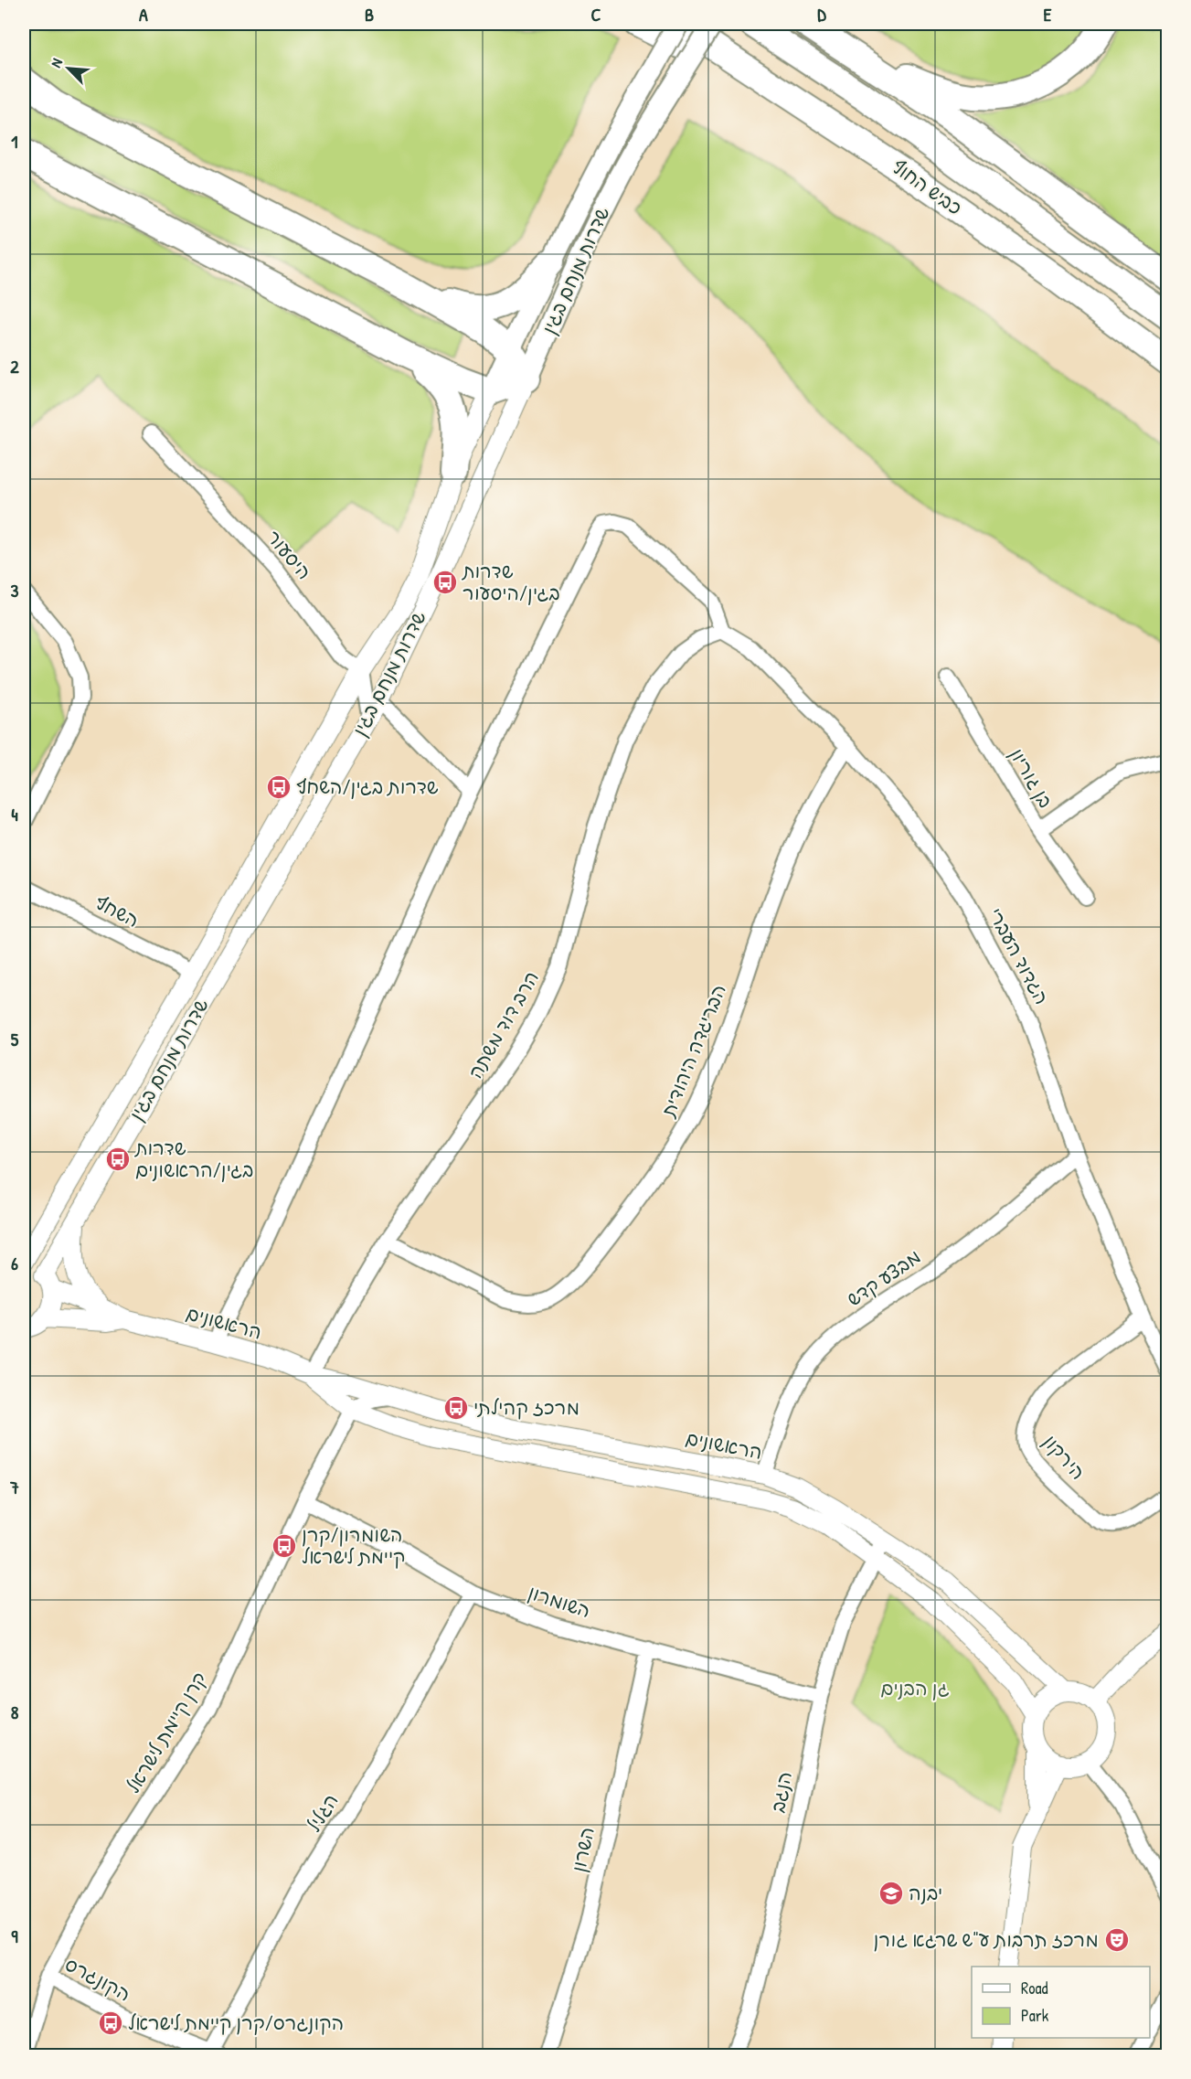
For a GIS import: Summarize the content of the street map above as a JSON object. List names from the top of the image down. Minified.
{"streets":{"highway":["כביש החוף"],"main road":["שדרות מנחם בגין"],"street":["היסעור","בן גוריון","השחף","הגדוד העברי","הרב דוד משתה","הבריגדה היהודית","מבצע קדש","הראשונים","הירקון","השומרון","קרן קיימת לישראל","הנגב","הגליל","השרון","הקונגרס"]},"crossings":[["כביש החוף","שדרות מנחם בגין"],["שדרות מנחם בגין","היסעור"],["שדרות מנחם בגין","השחף"],["שדרות מנחם בגין","הראשונים"],["הגדוד העברי","הרב דוד משתה"],["הגדוד העברי","הבריגדה היהודית"],["הגדוד העברי","מבצע קדש"],["הגדוד העברי","הירקון"],["הרב דוד משתה","הבריגדה היהודית"],["הרב דוד משתה","הראשונים"],["מבצע קדש","הראשונים"],["הראשונים","קרן קיימת לישראל"],["הראשונים","הנגב"],["השומרון","קרן קיימת לישראל"],["השומרון","הנגב"],["השומרון","הגליל"],["השומרון","השרון"],["קרן קיימת לישראל","הקונגרס"],["הגליל","הקונגרס"]],"parks":["גן הבנים"],"places":{"bus stop":["שדרות בגין/היסעור","שדרות בגין/השחף","שדרות בגין/הראשונים","מרכז קהילתי","השומרון/קרן קיימת לישראל","הקונגרס/קרן קיימת לישראל"],"school or university":["יבנה"],"theatre":["מרכז תרבות ע\"ש שרגא גורן"]},"legend":["Road","Park"],"north":"top left","grid":{"columns":["A","B","C","D","E"],"rows":["1","2","3","4","5","6","7","8","9"]}}
